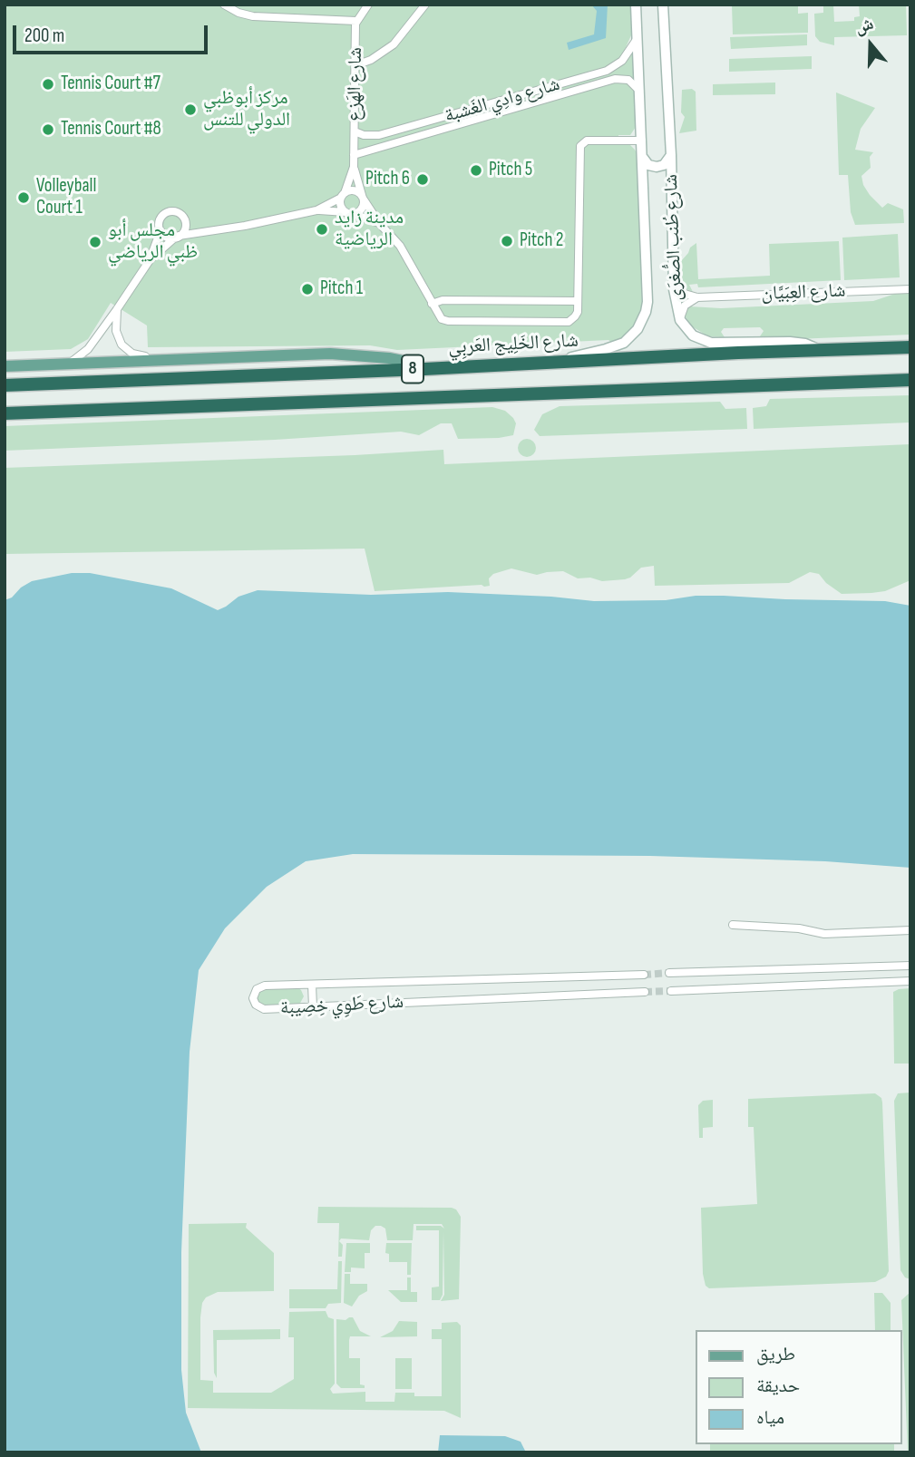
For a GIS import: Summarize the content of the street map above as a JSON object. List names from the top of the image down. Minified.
{"streets":{"highway":["شارع الخَلِيج العَربِي","8"],"street":["شارع الهَزع","شارع وادِي الغَشبة","شارع طُنب الصُّغرَى","شارع العِبَيَّان","شارع طَوِي خِصِيبة"]},"crossings":[["شارع الهَزع","شارع وادِي الغَشبة"],["شارع وادِي الغَشبة","شارع طُنب الصُّغرَى"],["شارع طُنب الصُّغرَى","شارع الخَلِيج العَربِي"]],"places":["Tennis Court #7","مركز أبوظبي الدولي للتنس","Tennis Court #8","Pitch 5","Pitch 6","Volleyball Court 1","مدينة زايد الرياضية","Pitch 2","مجلس أبو ظبي الرياضي","Pitch 1"],"legend":["طريق","حديقة","مياه"],"scale_bar":"200 m","north":"top"}
